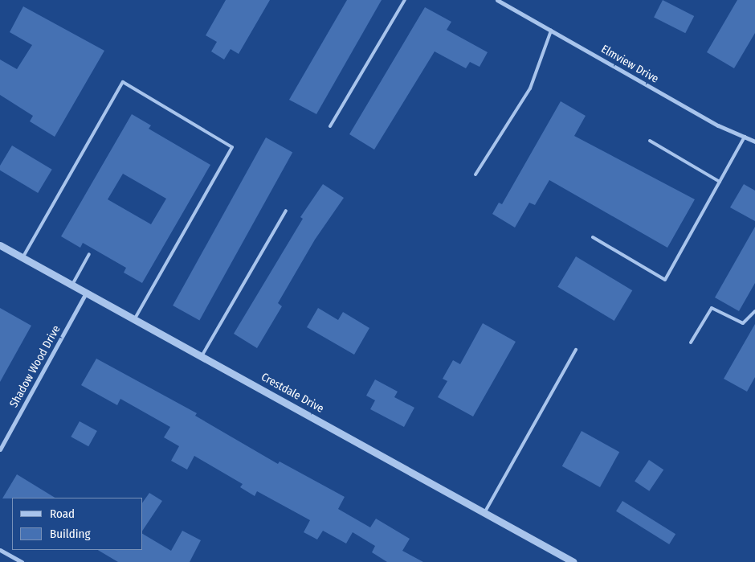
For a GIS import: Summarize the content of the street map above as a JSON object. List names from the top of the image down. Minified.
{"streets":{"street":["Elmview Drive","Shadow Wood Drive","Crestdale Drive"]},"crossings":[["Shadow Wood Drive","Crestdale Drive"]],"legend":["Road","Building"]}
